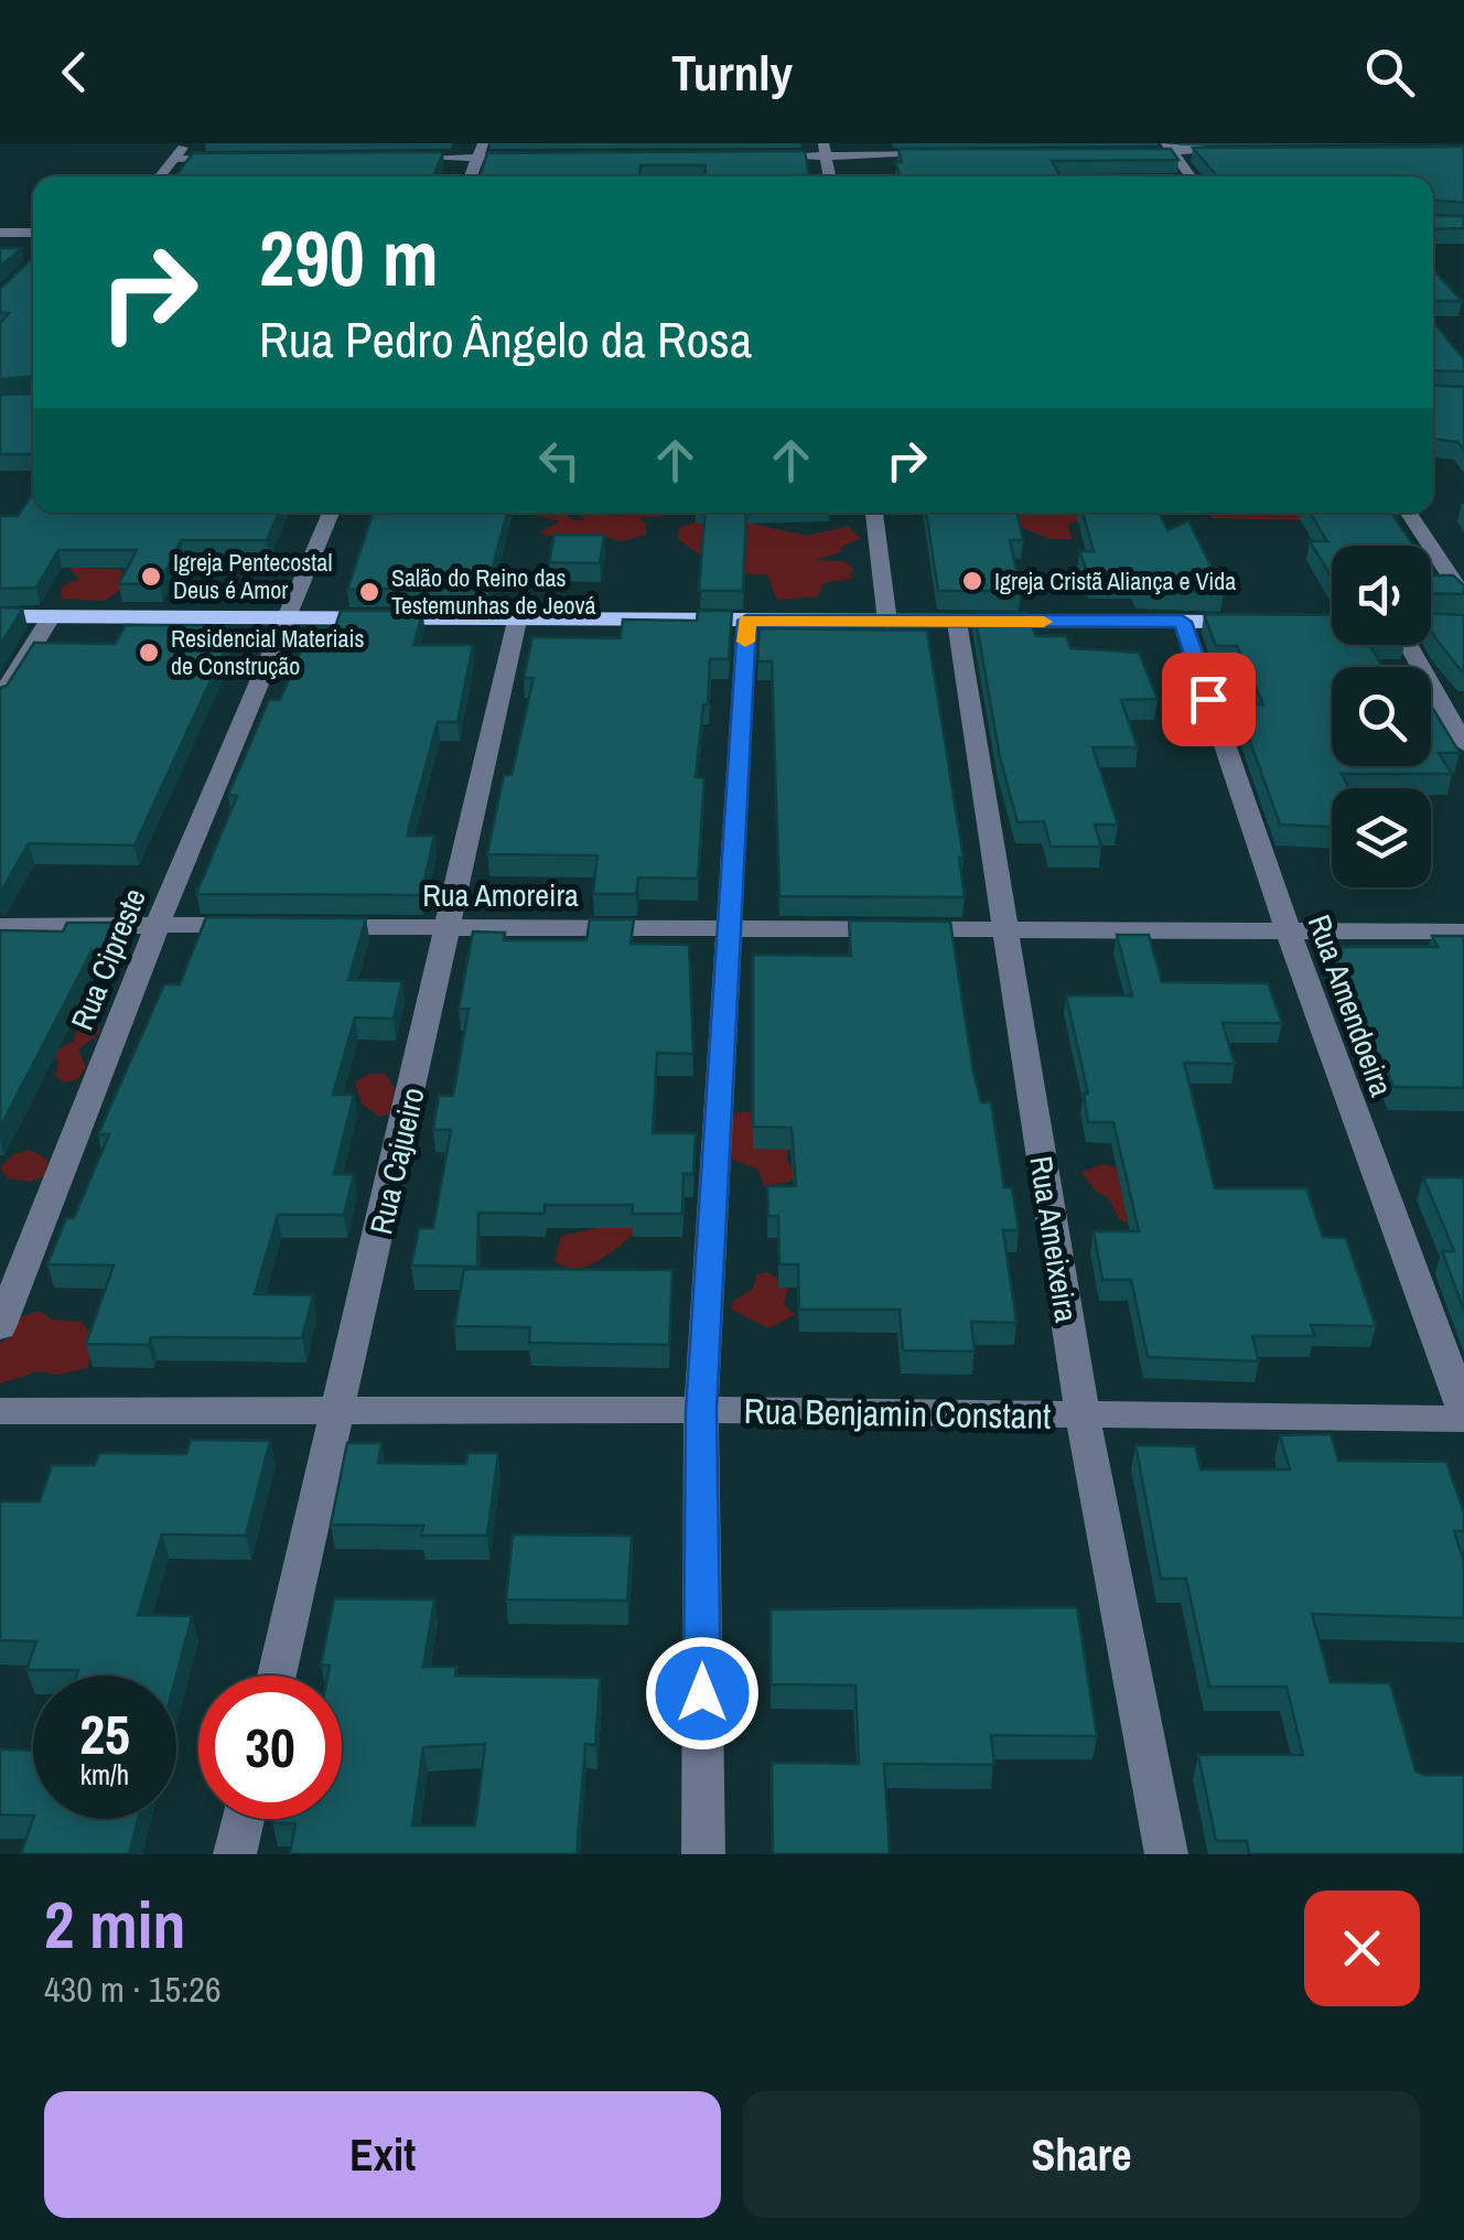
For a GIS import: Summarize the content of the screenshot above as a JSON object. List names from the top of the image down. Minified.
{"streets":{"street":["Rua Amoreira","Rua Cipreste","Rua Amendoeira","Rua Cajueiro","Rua Ameixeira","Rua Benjamin Constant"]},"crossings":[["Rua Amoreira","Rua Amendoeira"],["Rua Amoreira","Rua Cajueiro"],["Rua Amoreira","Rua Ameixeira"],["Rua Cajueiro","Rua Benjamin Constant"],["Rua Ameixeira","Rua Benjamin Constant"]],"places":["Igreja Pentecostal Deus é Amor","Igreja Cristã Aliança e Vida","Salão do Reino das Testemunhas de Jeová","Residencial Materiais de Construção"],"page":{"header":"Turnly","turn":["290 m","Rua Pedro Ângelo da Rosa"],"speed":"25 km/h","limit":"30","heading":["2 min","430 m · 15:26"],"buttons":["Exit","Share"]}}
